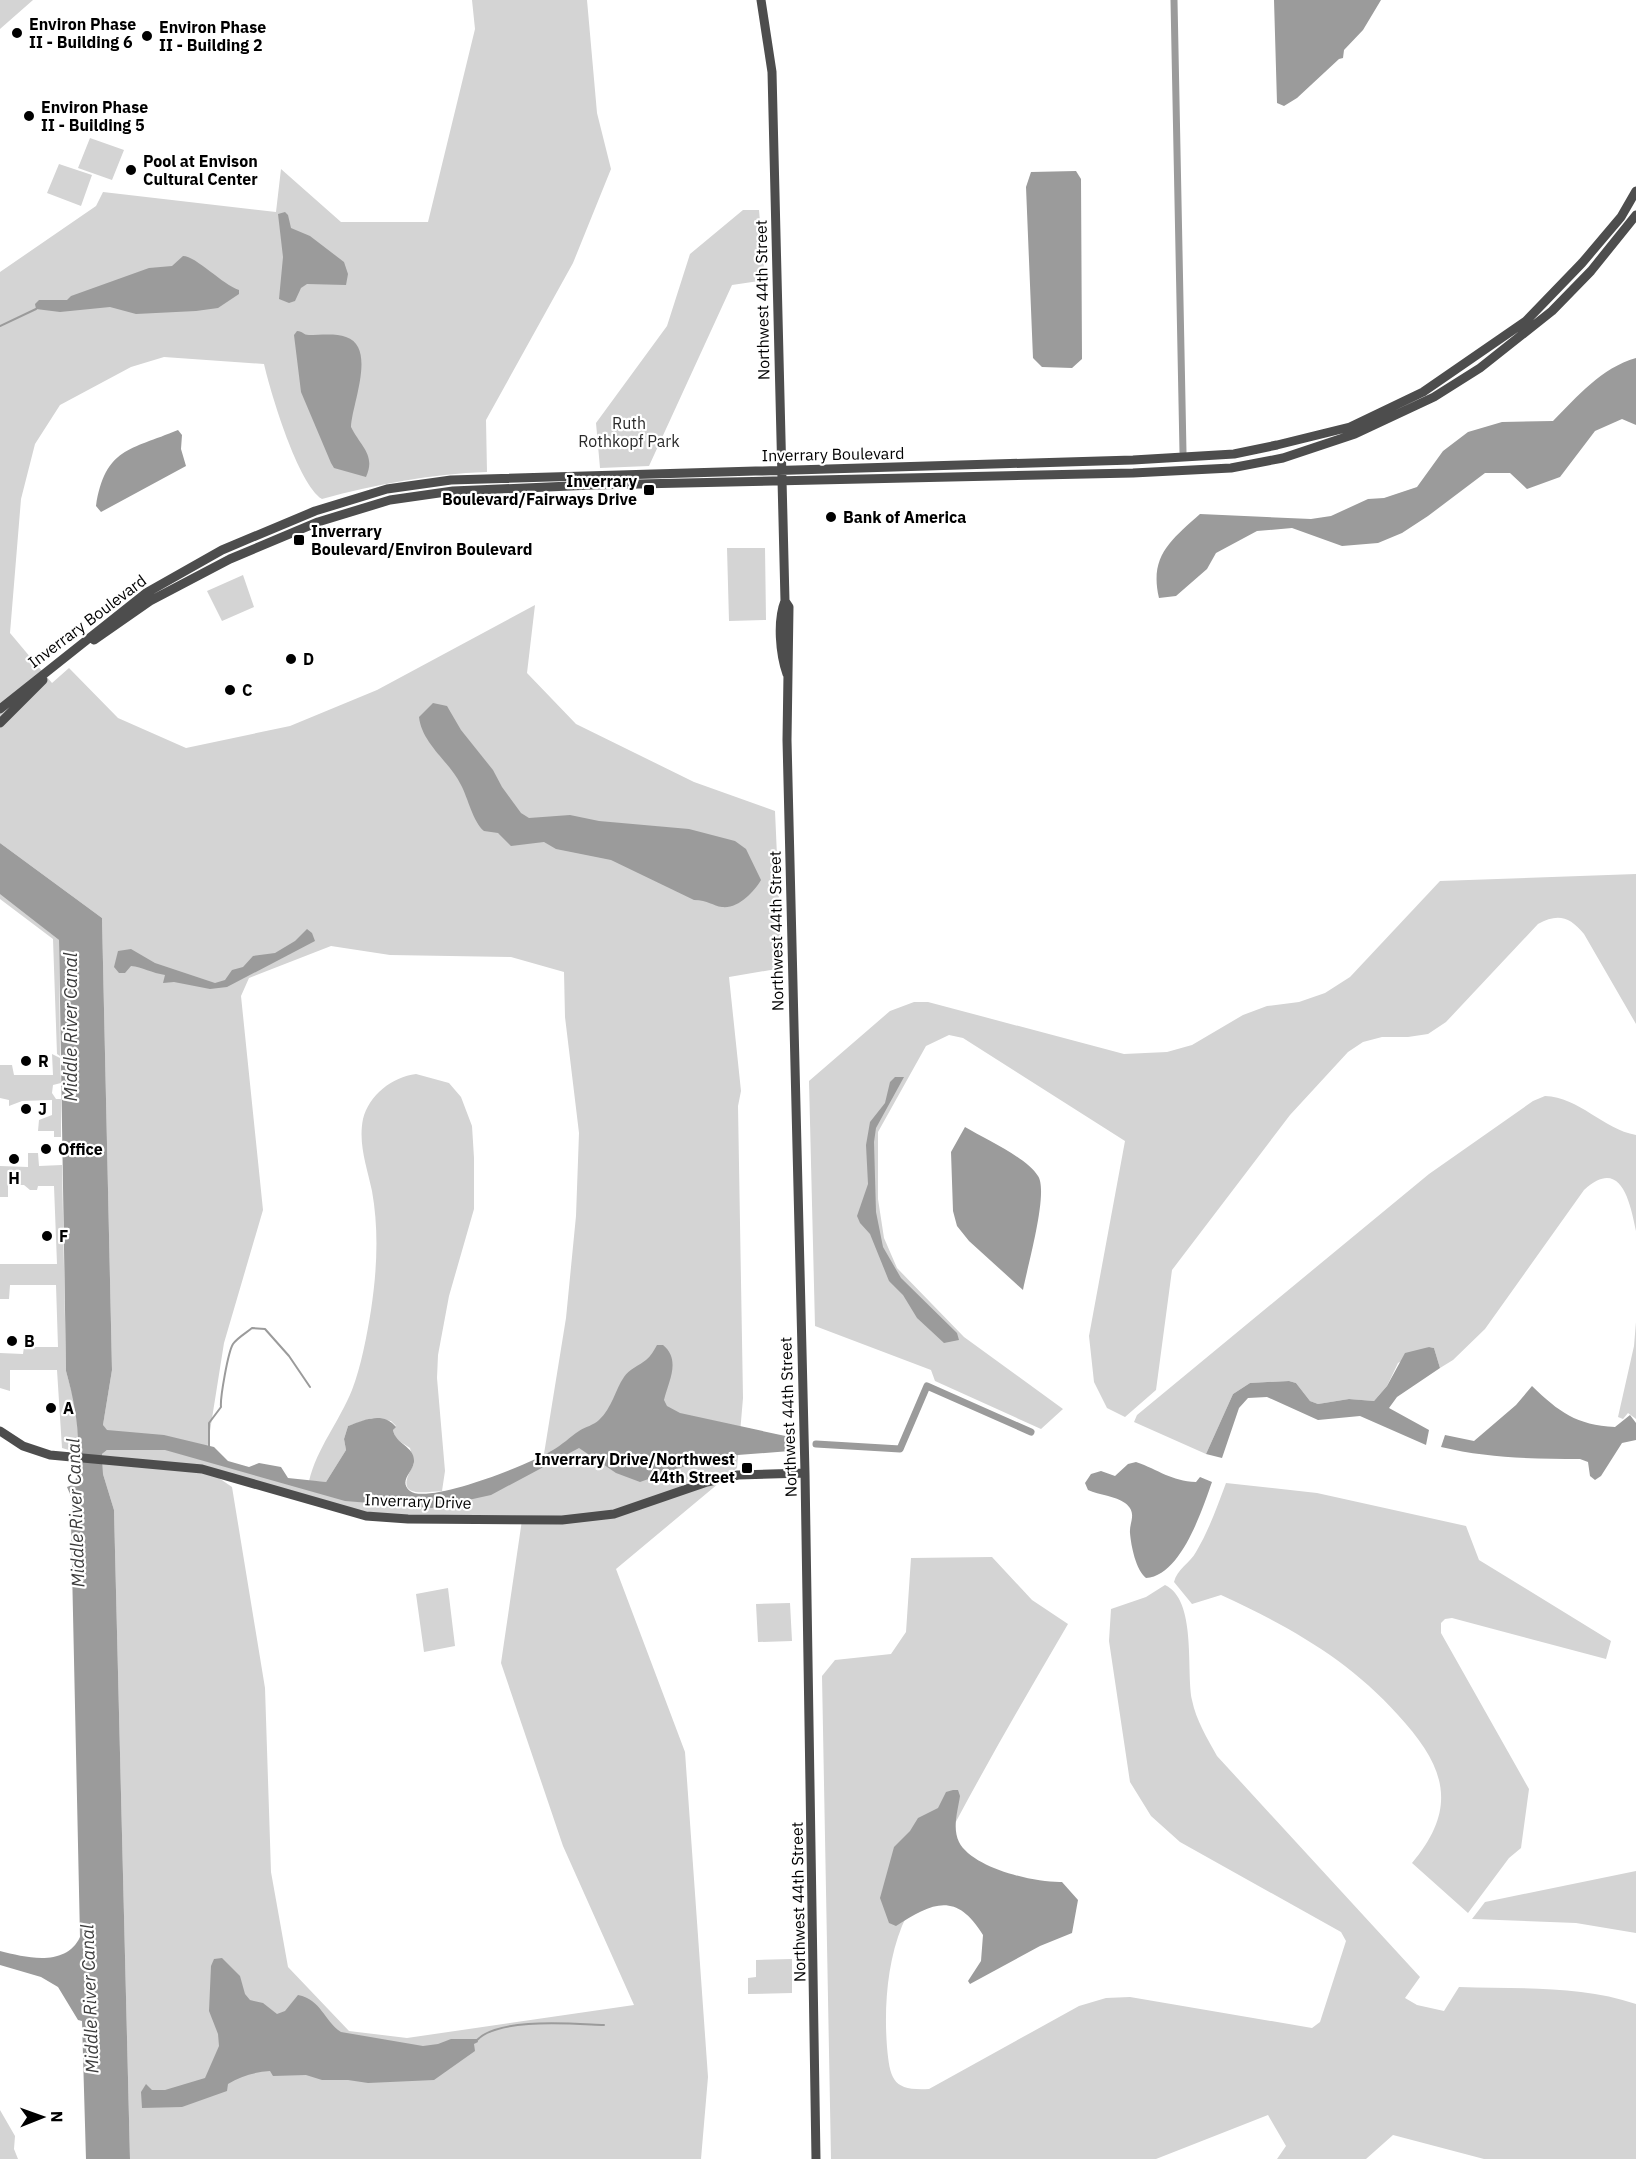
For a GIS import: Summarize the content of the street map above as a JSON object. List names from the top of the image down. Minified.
{"streets":{"street":["Northwest 44th Street","Inverrary Boulevard","Inverrary Drive"]},"crossings":[["Northwest 44th Street","Inverrary Boulevard"],["Northwest 44th Street","Inverrary Drive"]],"water":["Middle River Canal"],"parks":["Ruth Rothkopf Park"],"places":{"other":["Environ Phase II - Building 6","Environ Phase II - Building 2","Environ Phase II - Building 5","Pool at Envison Cultural Center","Bank of America","D","C","R","J","Office","H","F","B","A"],"transit":["Inverrary Boulevard/Fairways Drive","Inverrary Boulevard/Environ Boulevard","Inverrary Drive/Northwest 44th Street"]},"north":"right"}
